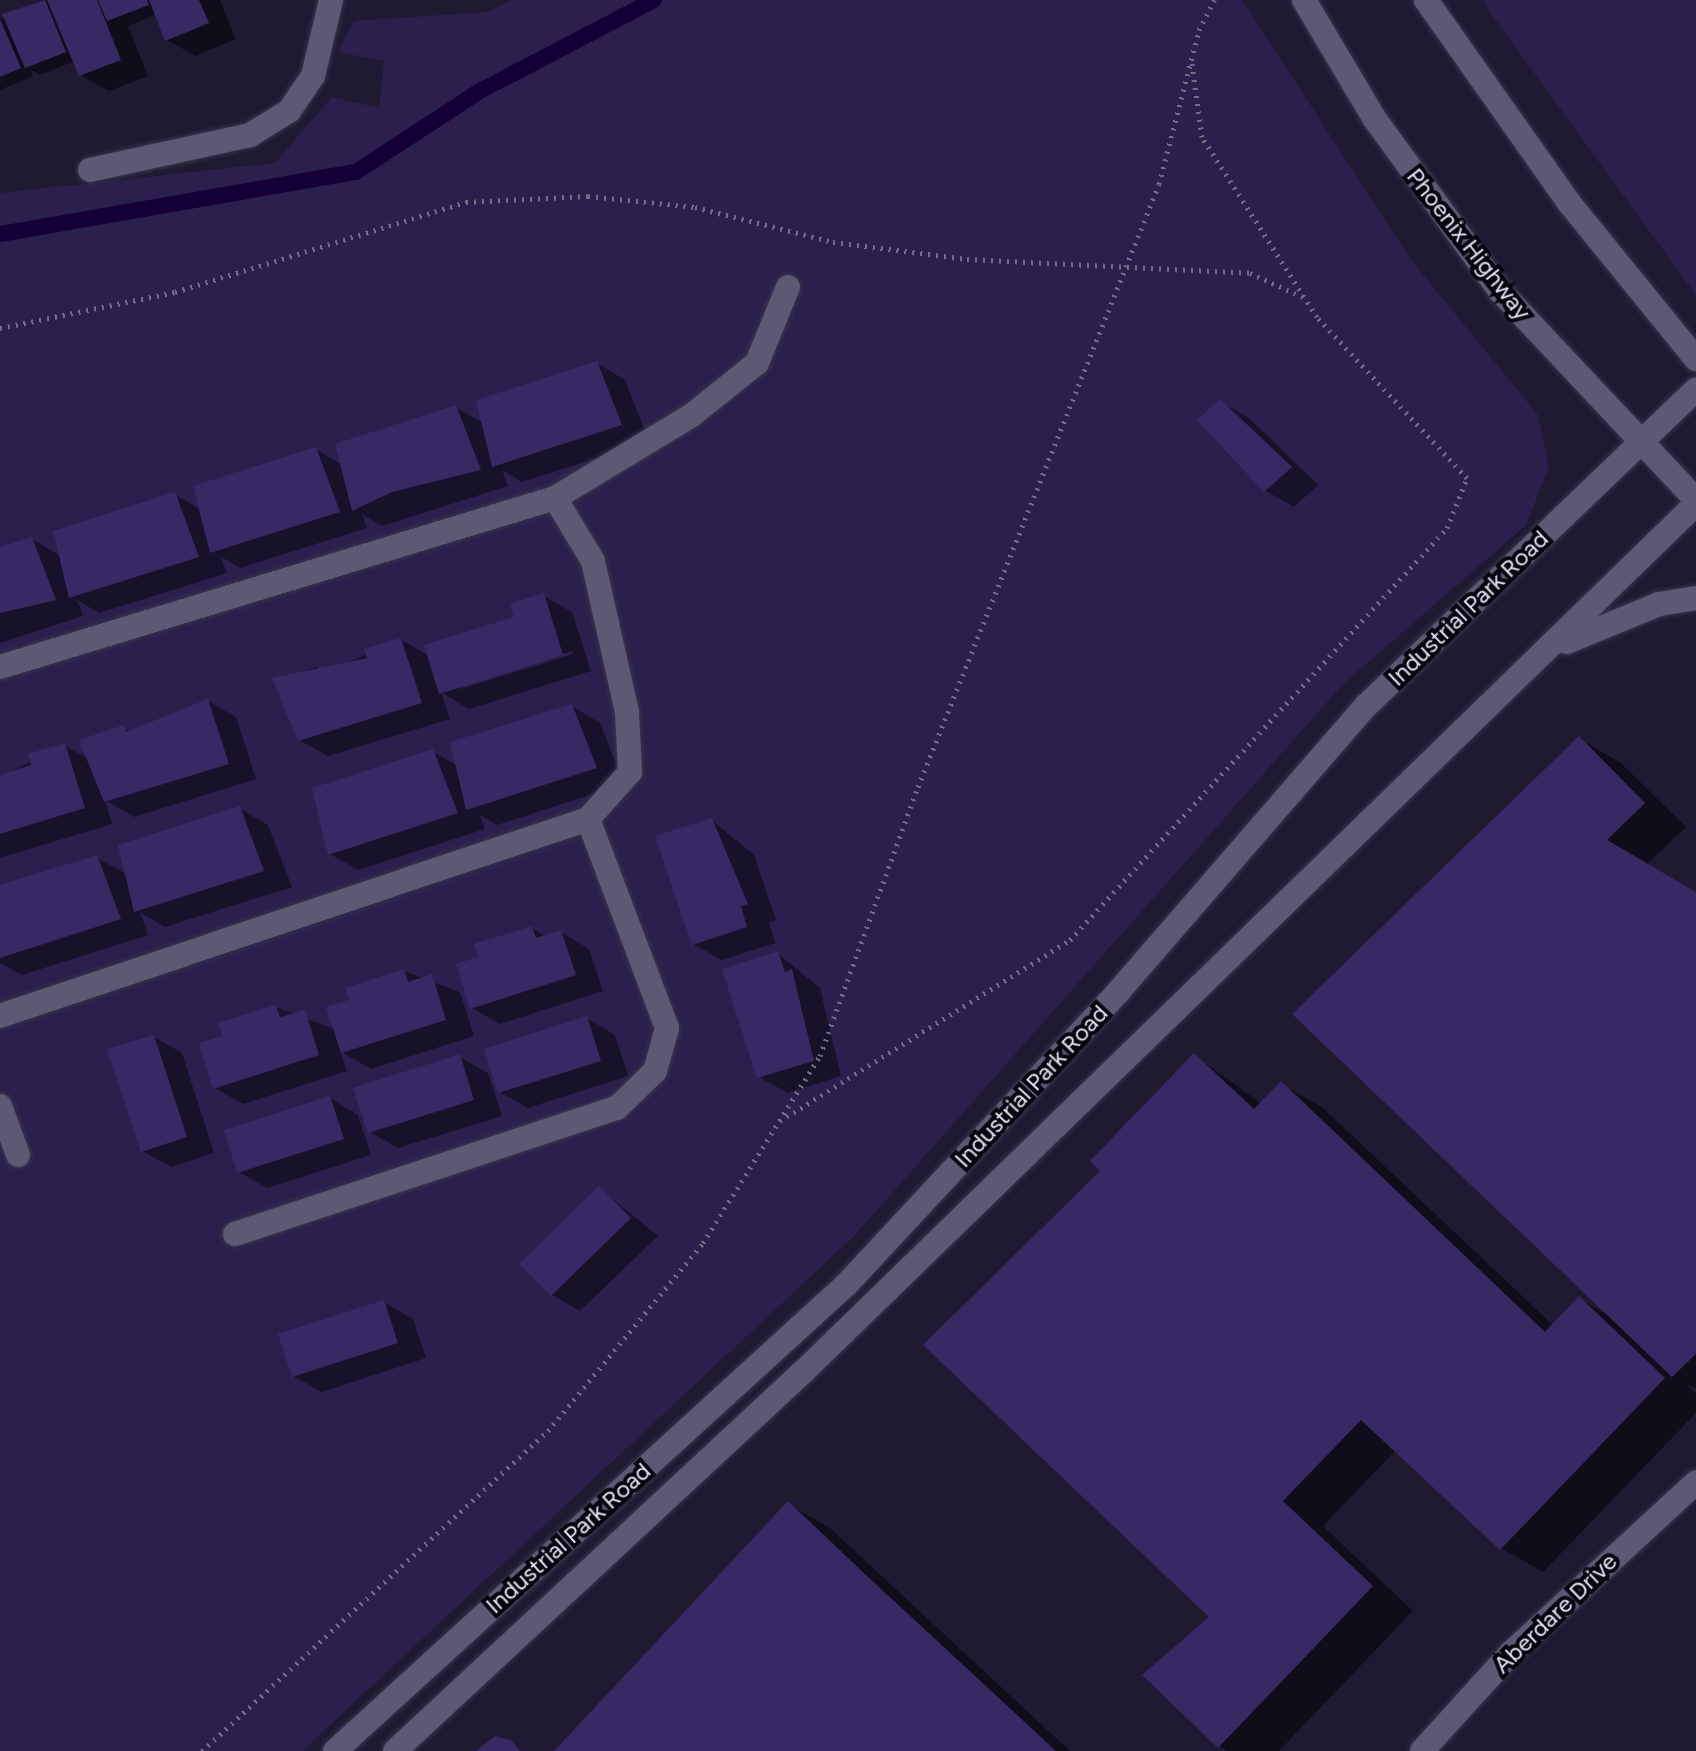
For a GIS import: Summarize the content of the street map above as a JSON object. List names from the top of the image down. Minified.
{"streets":{"street":["Phoenix Highway","Industrial Park Road","Aberdare Drive"]},"crossings":[["Phoenix Highway","Industrial Park Road"]]}
